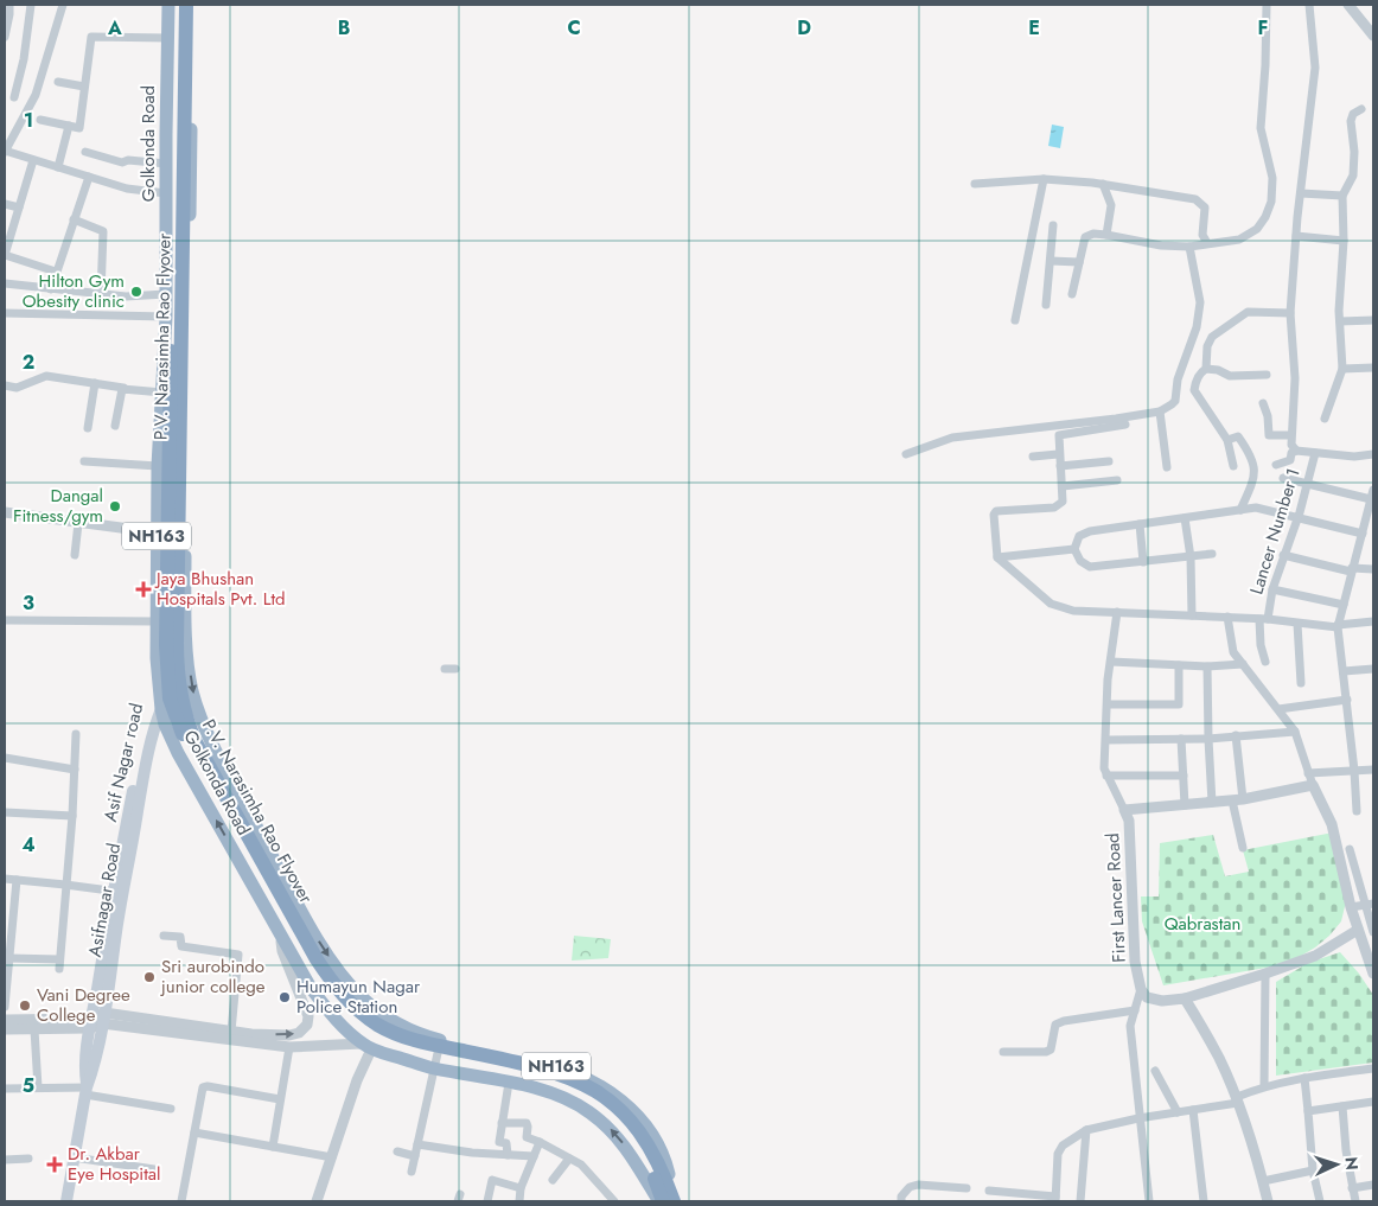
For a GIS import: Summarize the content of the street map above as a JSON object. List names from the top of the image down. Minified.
{"streets":{"highway":["Golkonda Road","P.V. Narasimha Rao Flyover","NH163"],"main road":["Asif Nagar road","Asifnagar Road"],"street":["Lancer Number 1","First Lancer Road"]},"crossings":[["Golkonda Road","P.V. Narasimha Rao Flyover"],["Golkonda Road","Asif Nagar road"],["Golkonda Road","Asifnagar Road"],["Asif Nagar road","Asifnagar Road"]],"parks":["Qabrastan"],"places":{"other":["Hilton Gym Obesity clinic","Dangal Fitness/gym","Sri aurobindo junior college","Humayun Nagar Police Station","Vani Degree College"],"health":["Jaya Bhushan Hospitals Pvt. Ltd","Dr. Akbar Eye Hospital"]},"north":"right","grid":{"columns":["A","B","C","D","E","F"],"rows":["1","2","3","4","5"]}}
